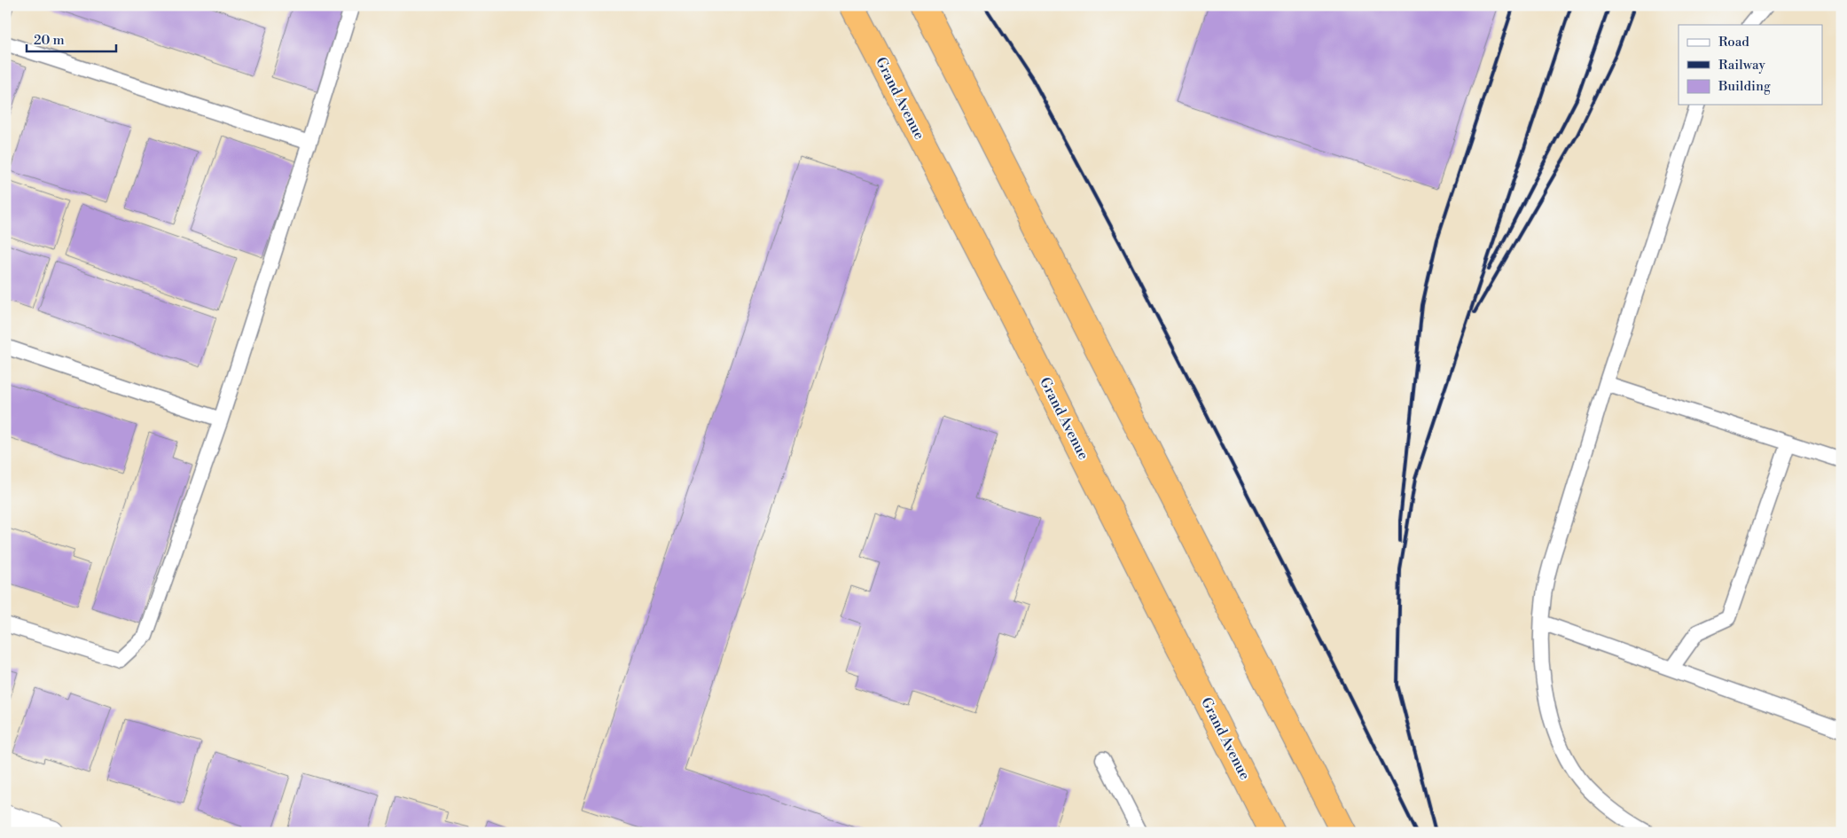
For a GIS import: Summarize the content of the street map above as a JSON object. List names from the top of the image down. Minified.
{"streets":{"highway":["Grand Avenue"]},"legend":["Road","Railway","Building"],"scale_bar":"20 m"}
